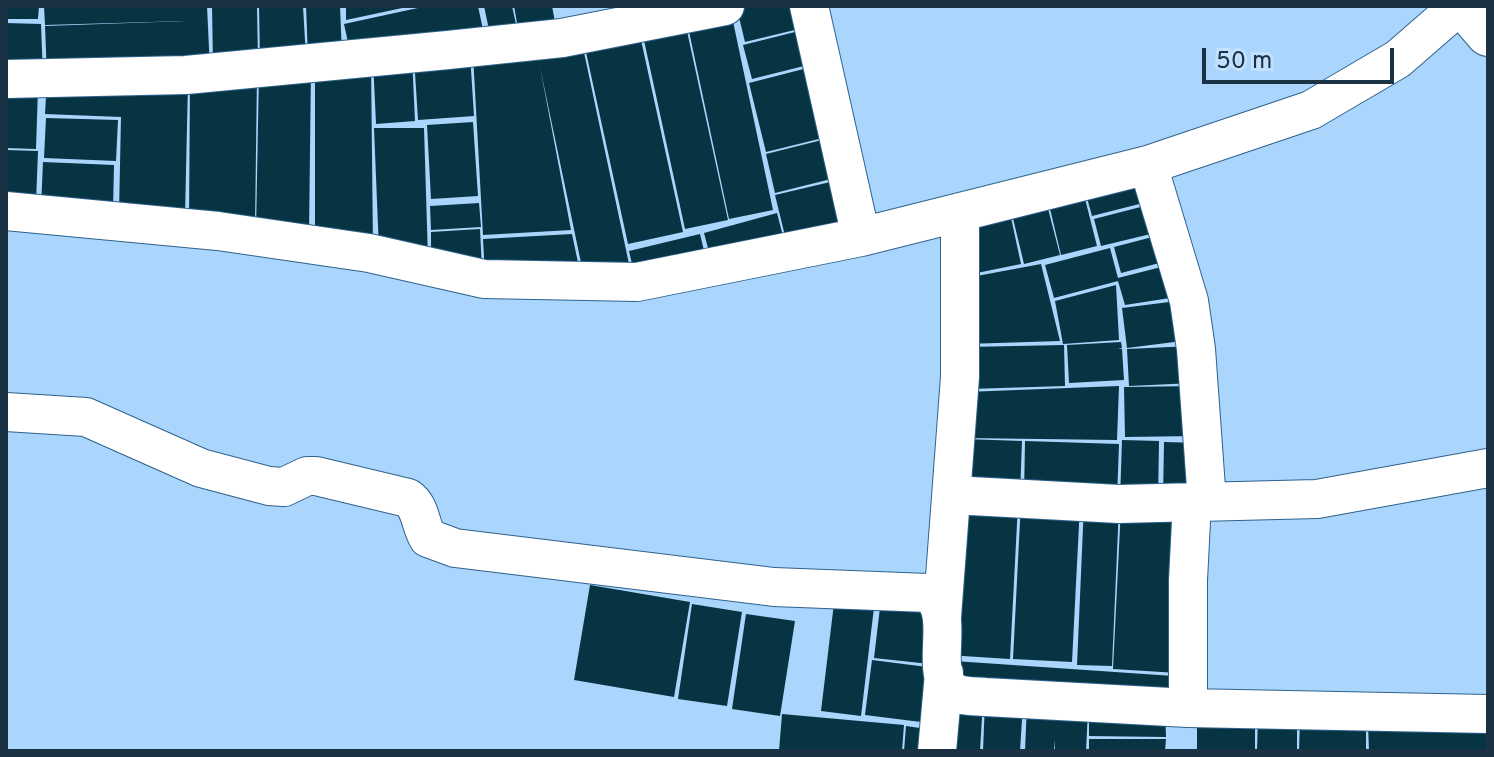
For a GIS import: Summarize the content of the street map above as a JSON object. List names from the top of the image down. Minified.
{"scale_bar":"50 m"}
